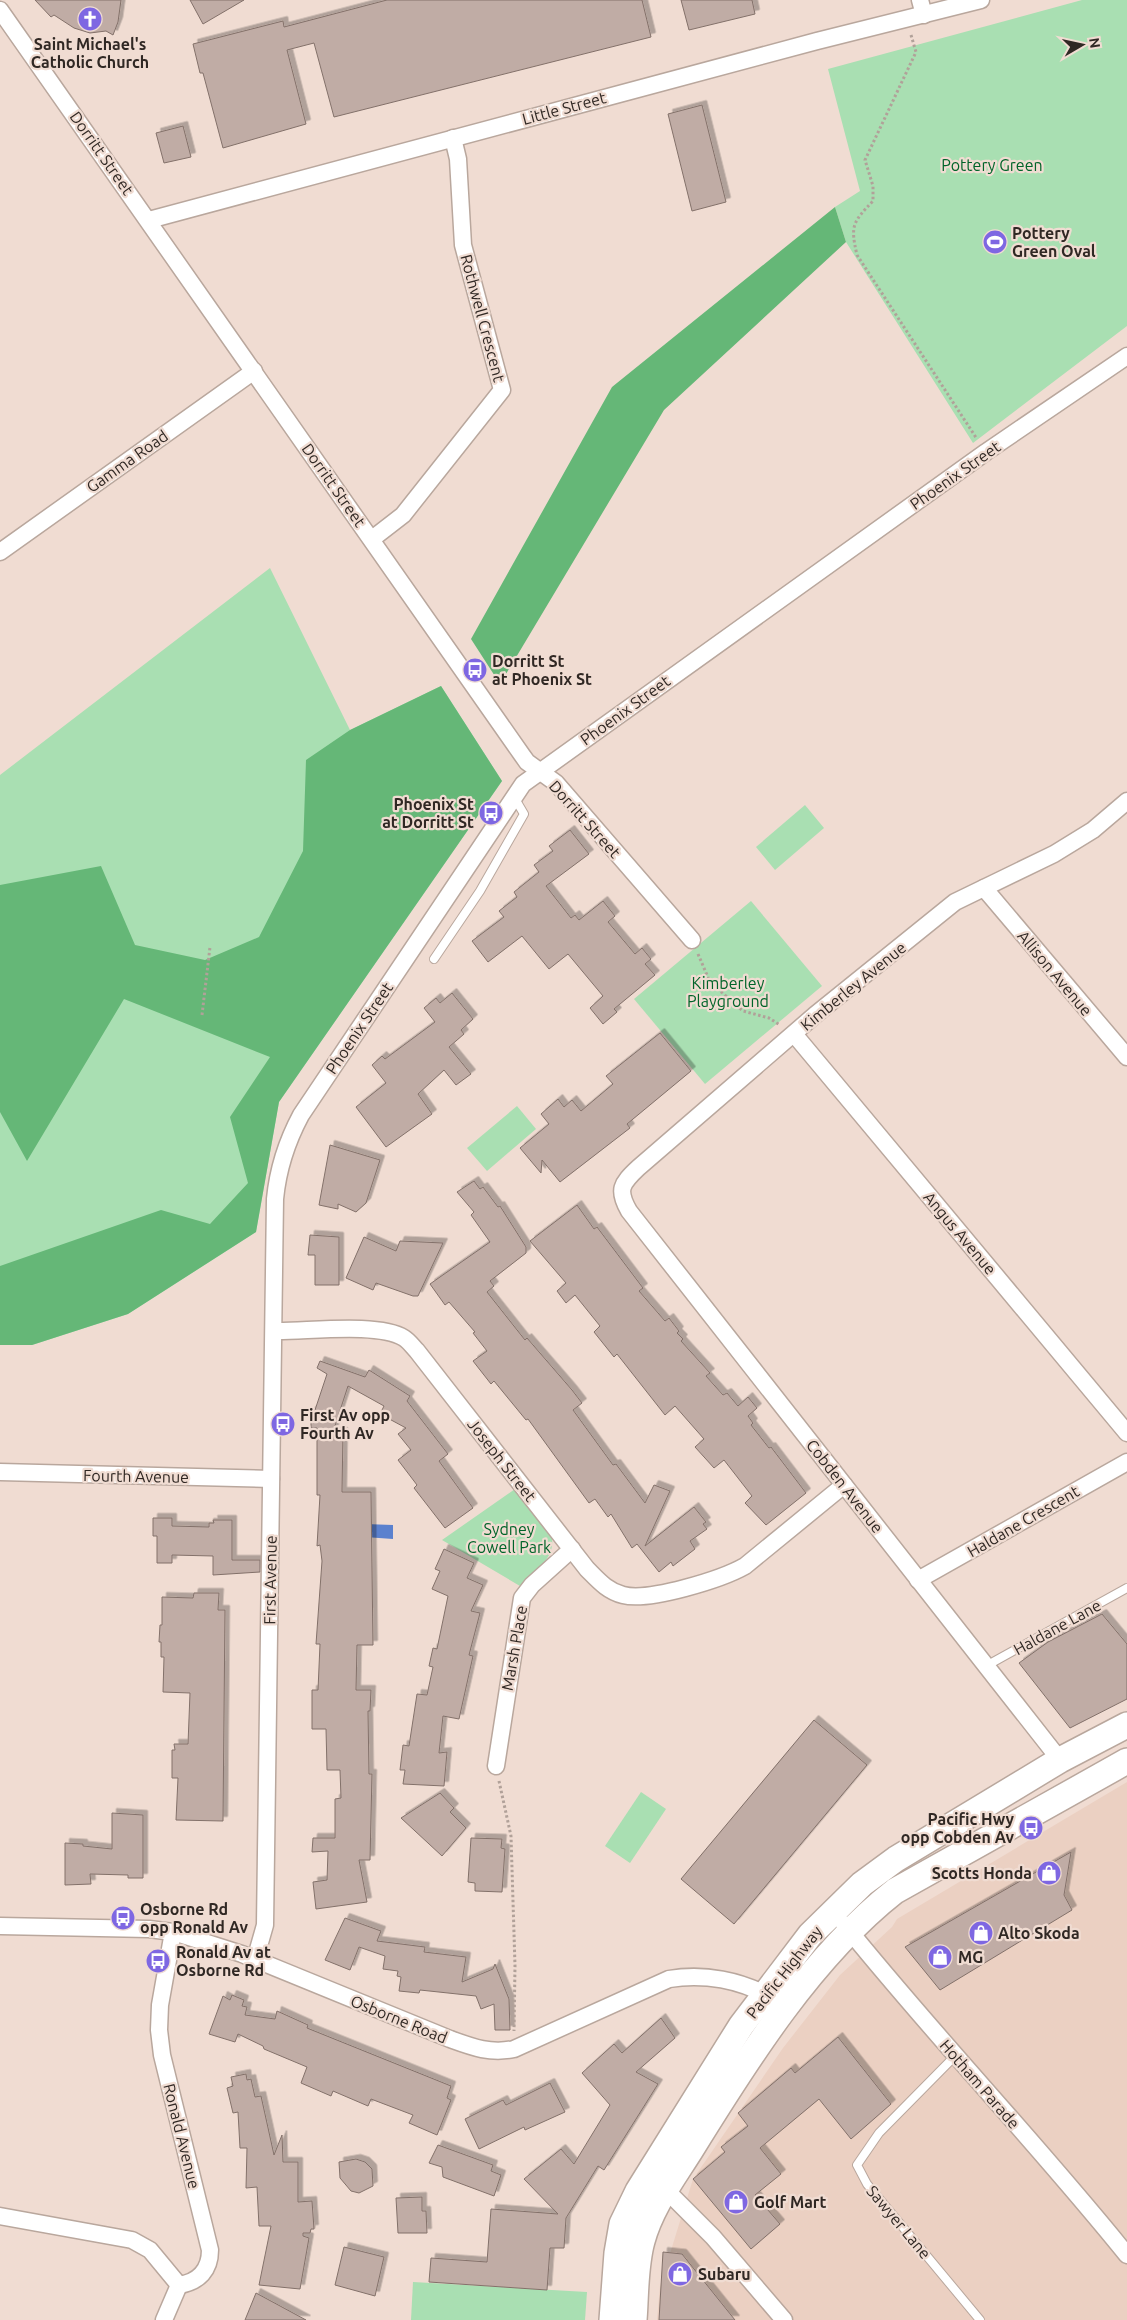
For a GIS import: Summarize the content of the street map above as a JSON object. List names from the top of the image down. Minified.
{"streets":{"main road":["Pacific Highway"],"street":["Little Street","Dorritt Street","Rothwell Crescent","Gamma Road","Phoenix Street","Allison Avenue","Kimberley Avenue","Angus Avenue","Joseph Street","Fourth Avenue","Cobden Avenue","Haldane Crescent","First Avenue","Marsh Place","Osborne Road","Hotham Parade","Ronald Avenue"],"lane":["Haldane Lane","Sawyer Lane"]},"crossings":[["Little Street","Dorritt Street"],["Little Street","Rothwell Crescent"],["Dorritt Street","Rothwell Crescent"],["Dorritt Street","Gamma Road"],["Dorritt Street","Phoenix Street"],["Phoenix Street","First Avenue"],["Allison Avenue","Kimberley Avenue"],["Kimberley Avenue","Angus Avenue"],["Kimberley Avenue","Cobden Avenue"],["Joseph Street","Cobden Avenue"],["Joseph Street","First Avenue"],["Joseph Street","Marsh Place"],["Fourth Avenue","First Avenue"],["Cobden Avenue","Haldane Crescent"],["Cobden Avenue","Haldane Lane"],["Cobden Avenue","Pacific Highway"],["First Avenue","Osborne Road"],["Pacific Highway","Osborne Road"],["Pacific Highway","Hotham Parade"],["Osborne Road","Ronald Avenue"],["Hotham Parade","Sawyer Lane"]],"parks":["Pottery Green","Kimberley Playground","Sydney Cowell Park"],"places":{"church":["Saint Michael's Catholic Church"],"sports":["Pottery Green Oval"],"bus stop":["Dorritt St at Phoenix St","Phoenix St at Dorritt St","First Av opp Fourth Av","Pacific Hwy opp Cobden Av","Osborne Rd opp Ronald Av","Ronald Av at Osborne Rd"],"shop":["Scotts Honda","Alto Skoda","MG","Golf Mart","Subaru"]},"north":"right"}
